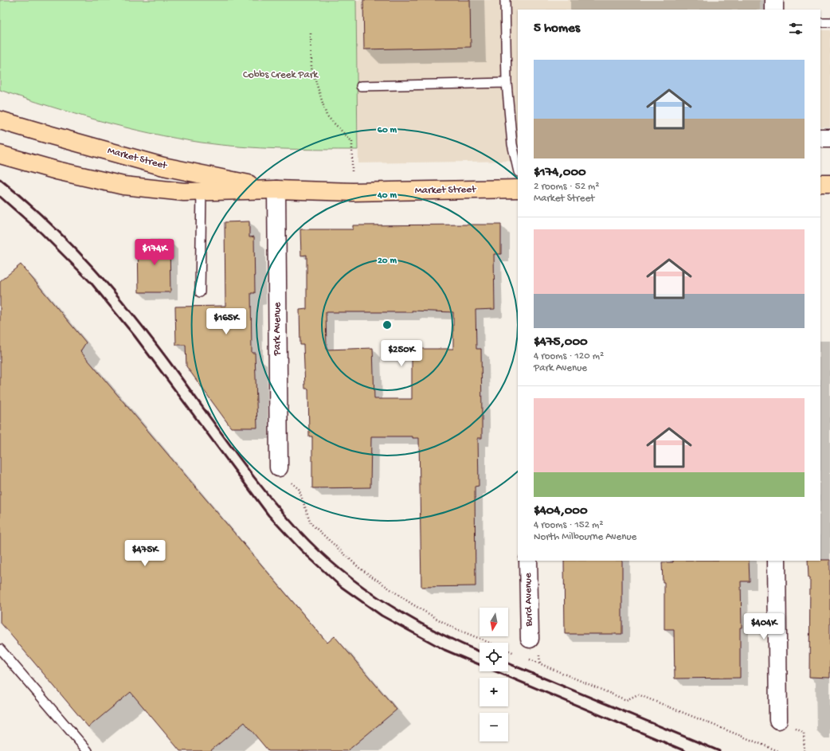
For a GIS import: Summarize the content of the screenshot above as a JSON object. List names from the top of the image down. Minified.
{"streets":{"main road":["Market Street"],"street":["Park Avenue","Burd Avenue"]},"crossings":[["Market Street","Park Avenue"]],"parks":["Cobbs Creek Park"],"north":"bottom","page":{"heading":"5 homes","list":[{"name":"$174,000","note":"2 rooms · 52 m² · Market Street"},{"name":"$475,000","note":"4 rooms · 120 m² · Park Avenue"},{"name":"$404,000","note":"4 rooms · 152 m² · North Milbourne Avenue"}],"price":["$174K","$165K","$250K","$475K","$404K"],"map_buttons":["+","−"]},"rings":["60 m","40 m","20 m"]}
